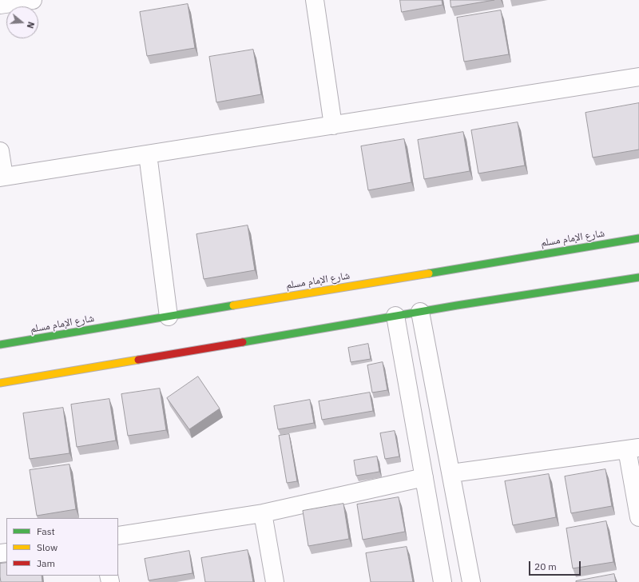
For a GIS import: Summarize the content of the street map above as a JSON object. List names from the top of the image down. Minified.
{"streets":{"main road":["شارع الإمام مسلم"]},"legend":["Fast","Slow","Jam"],"scale_bar":"20 m","north":"right"}
